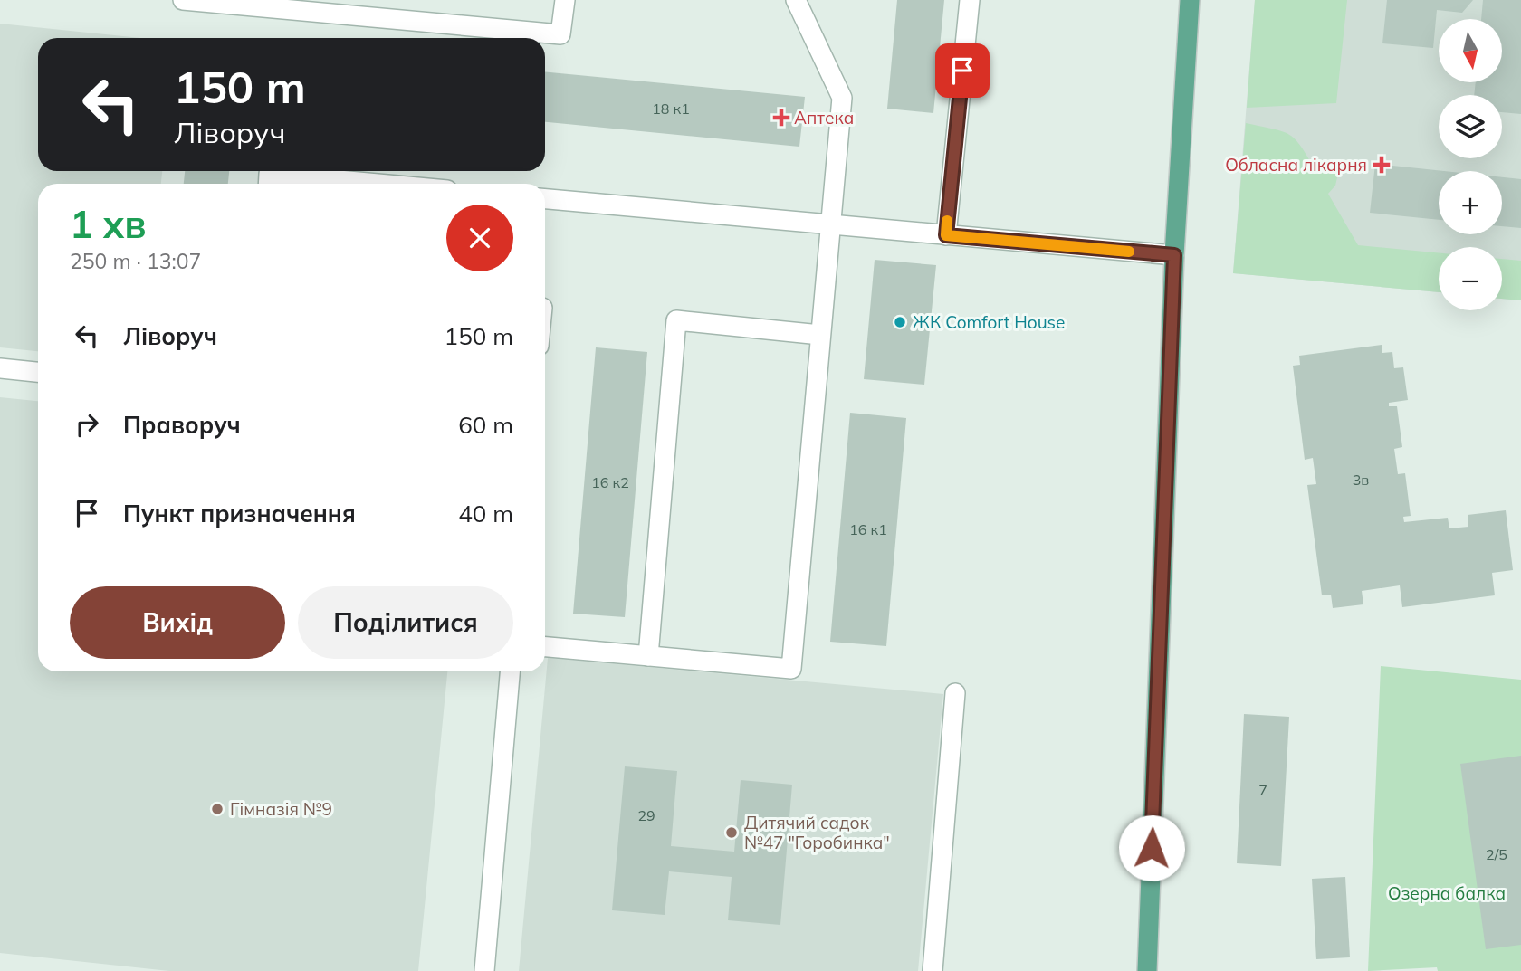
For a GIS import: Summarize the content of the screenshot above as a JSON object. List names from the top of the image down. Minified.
{"parks":["Озерна балка"],"places":{"health":["Аптека","Обласна лікарня"],"other":["ЖК Comfort House","Гімназія №9","Дитячий садок №47 \"Горобинка\""]},"house_numbers":["18 к1","3в","16 к2","16 к1","7","29","2/5"],"north":"bottom","page":{"map_buttons":["+","−"],"turn":["150 m","Ліворуч"],"heading":["1 хв","250 m · 13:07"],"list":[{"name":"Ліворуч","value":"150 m"},{"name":"Праворуч","value":"60 m"},{"name":"Пункт призначення","value":"40 m"}],"buttons":["Вихід","Поділитися"]}}
